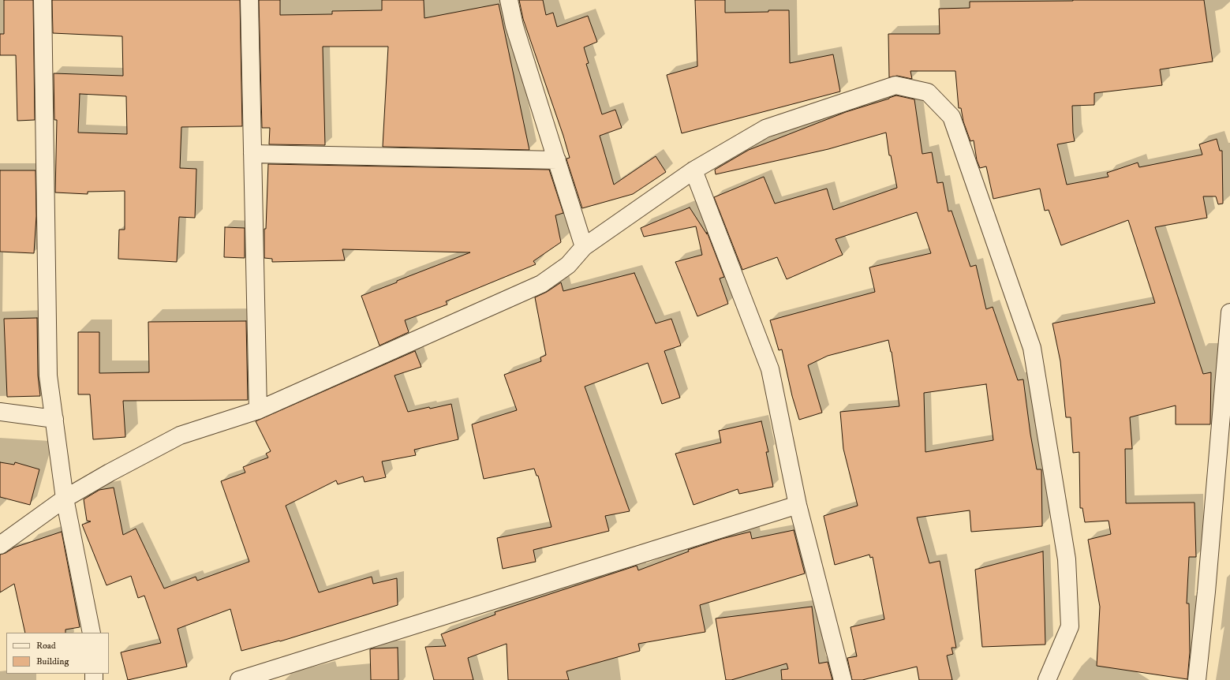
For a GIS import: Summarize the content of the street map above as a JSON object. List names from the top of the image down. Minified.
{"legend":["Road","Building"]}
